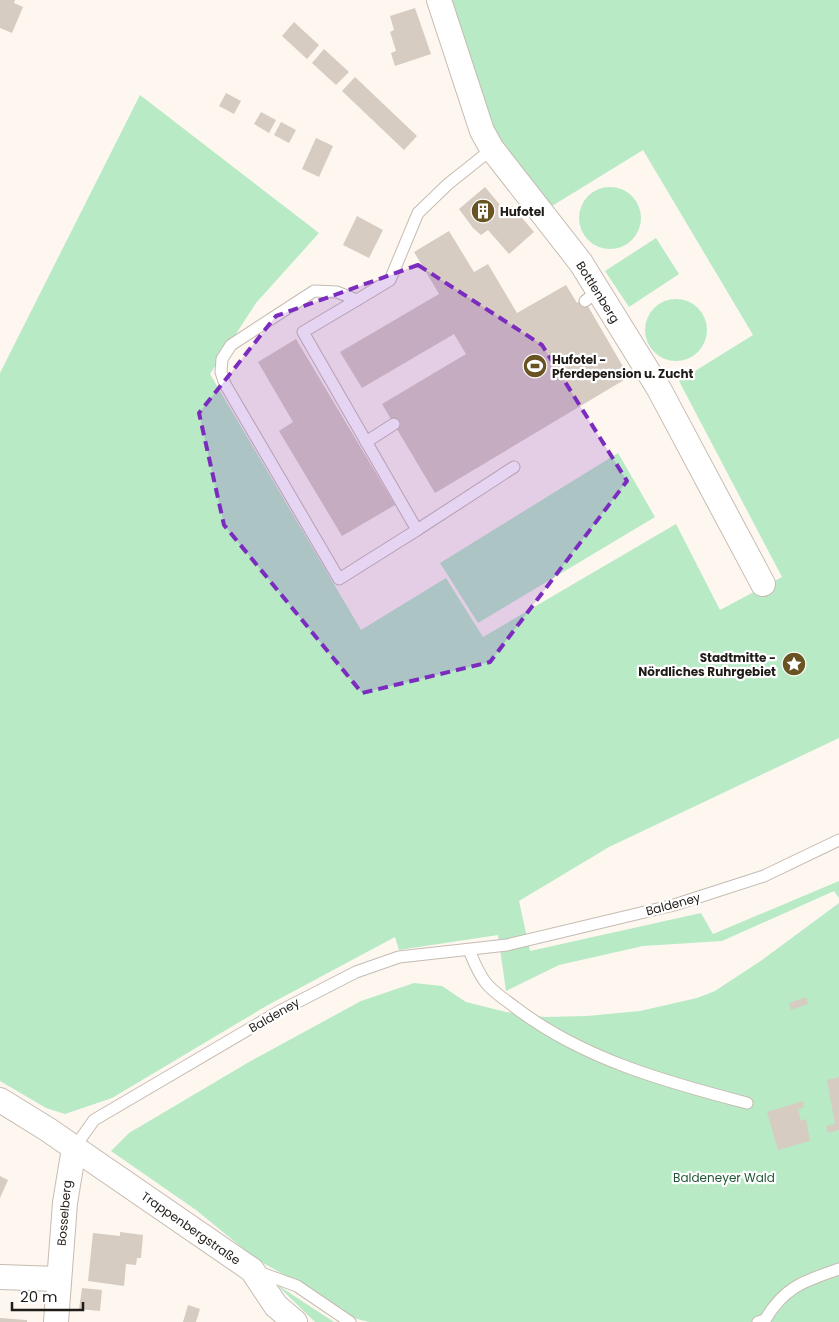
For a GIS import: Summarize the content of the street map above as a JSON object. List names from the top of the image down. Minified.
{"streets":{"street":["Bottlenberg","Bosselberg","Trappenbergstraße"],"lane":["Baldeney"]},"crossings":[["Baldeney","Bosselberg"],["Baldeney","Trappenbergstraße"],["Bosselberg","Trappenbergstraße"]],"parks":["Baldeneyer Wald"],"places":{"building":["Hufotel"],"sports":["Hufotel - Pferdepension u. Zucht"],"place":["Stadtmitte - Nördliches Ruhrgebiet"]},"scale_bar":"20 m"}
